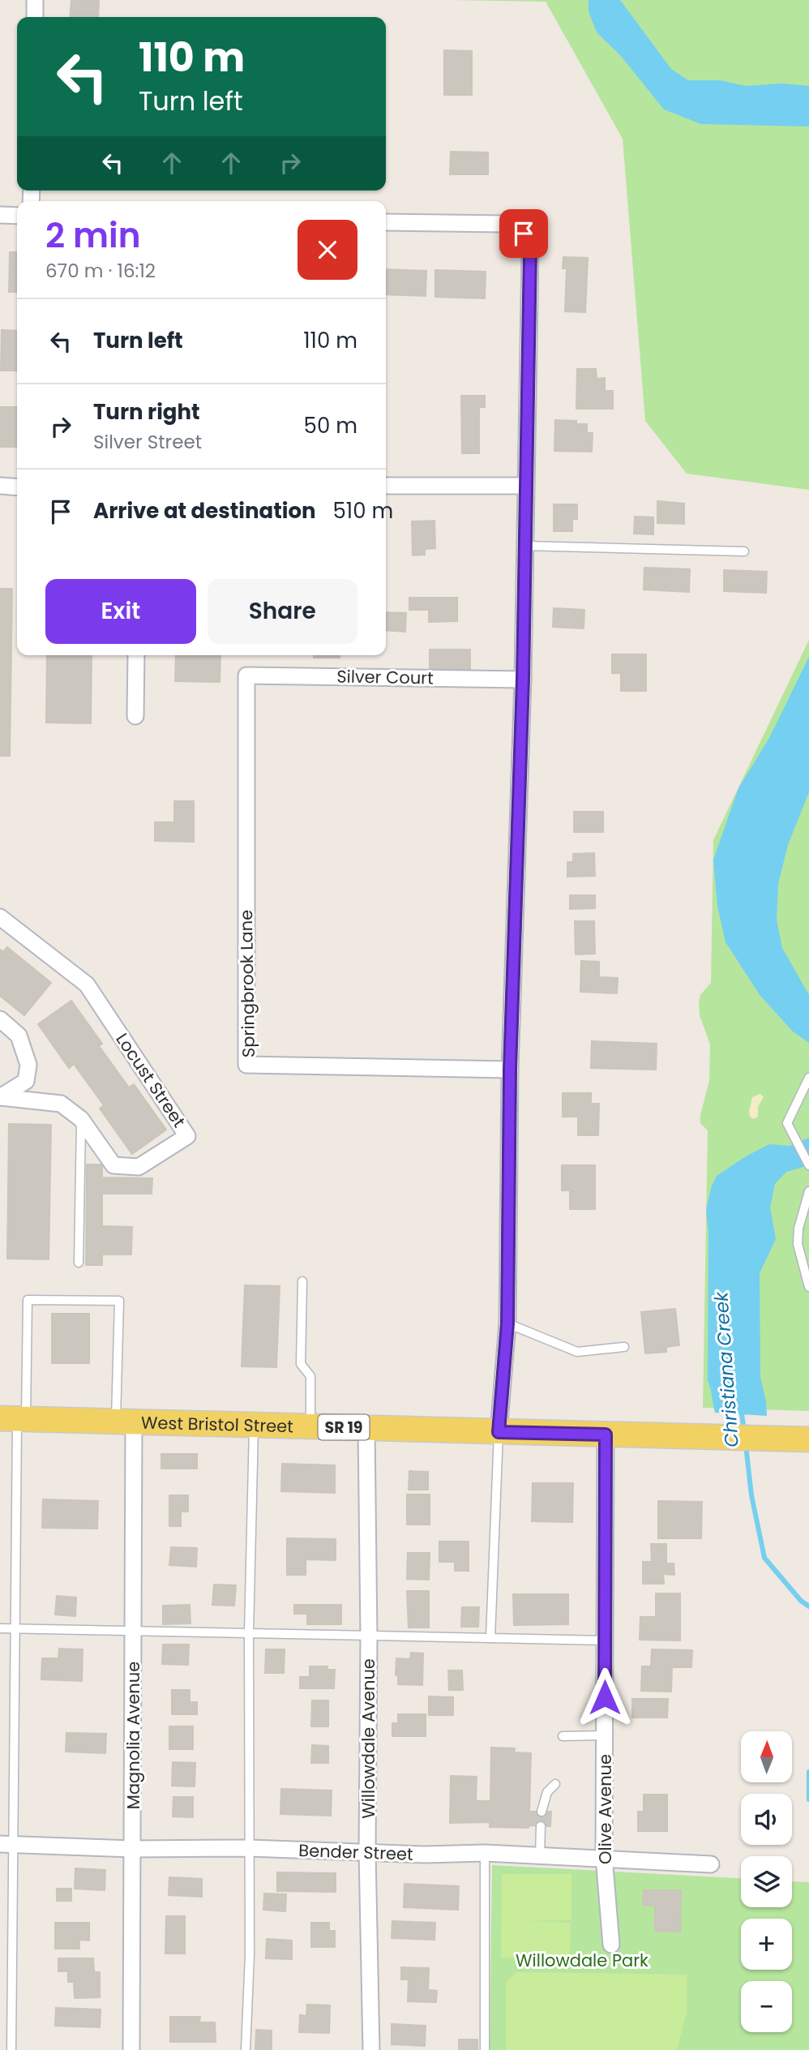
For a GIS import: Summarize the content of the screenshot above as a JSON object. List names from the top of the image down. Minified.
{"streets":{"main road":["West Bristol Street","SR 19"],"street":["Silver Court","Springbrook Lane","Locust Street","Magnolia Avenue","Willowdale Avenue","Olive Avenue","Bender Street"]},"crossings":[["Silver Court","Springbrook Lane"],["West Bristol Street","Magnolia Avenue"],["West Bristol Street","Willowdale Avenue"],["West Bristol Street","Olive Avenue"],["Magnolia Avenue","Bender Street"],["Willowdale Avenue","Bender Street"],["Olive Avenue","Bender Street"]],"water":["Christiana Creek"],"parks":["Willowdale Park"],"north":"top","page":{"turn":["110 m","Turn left"],"heading":["2 min","670 m · 16:12"],"list":[{"name":"Turn left","value":"110 m"},{"name":"Turn right","note":"Silver Street","value":"50 m"},{"name":"Arrive at destination","value":"510 m"}],"buttons":["Exit","Share"],"map_buttons":["+","−"]}}
